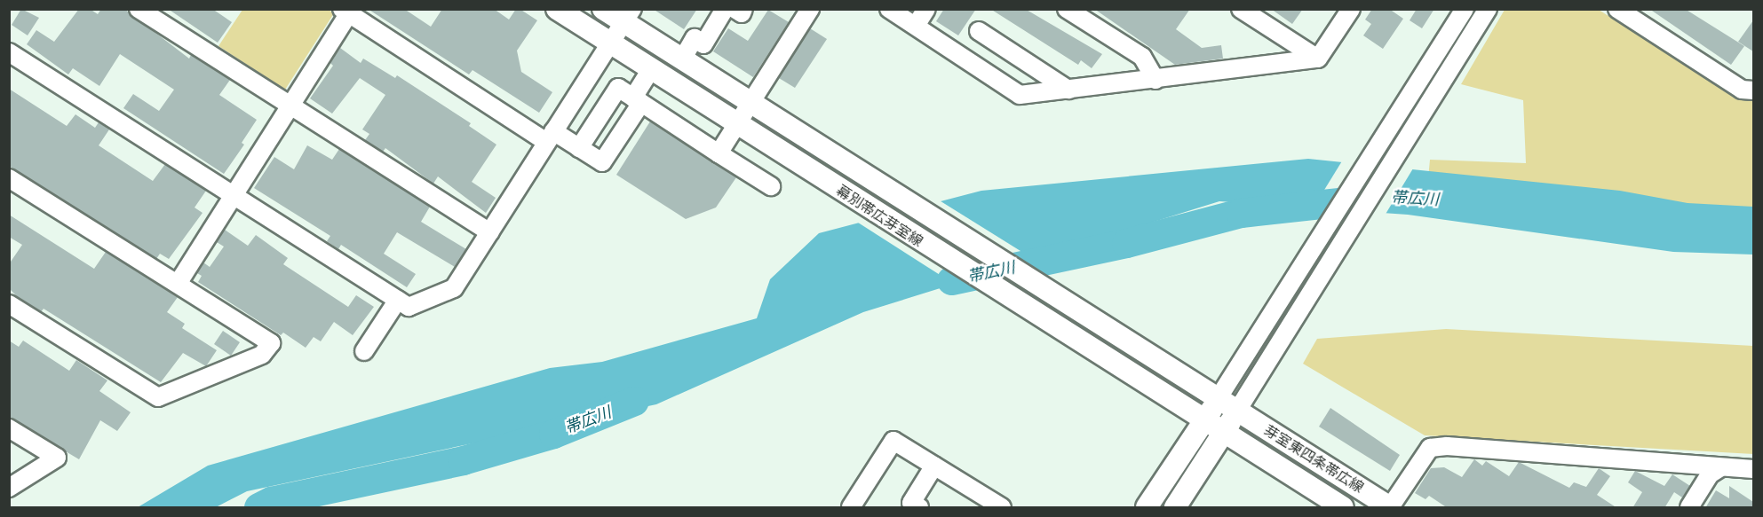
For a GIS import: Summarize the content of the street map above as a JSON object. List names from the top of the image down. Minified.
{"streets":{"main road":["幕別帯広芽室線","芽室東四条帯広線"]},"crossings":[["幕別帯広芽室線","芽室東四条帯広線"]],"water":["帯広川"]}
